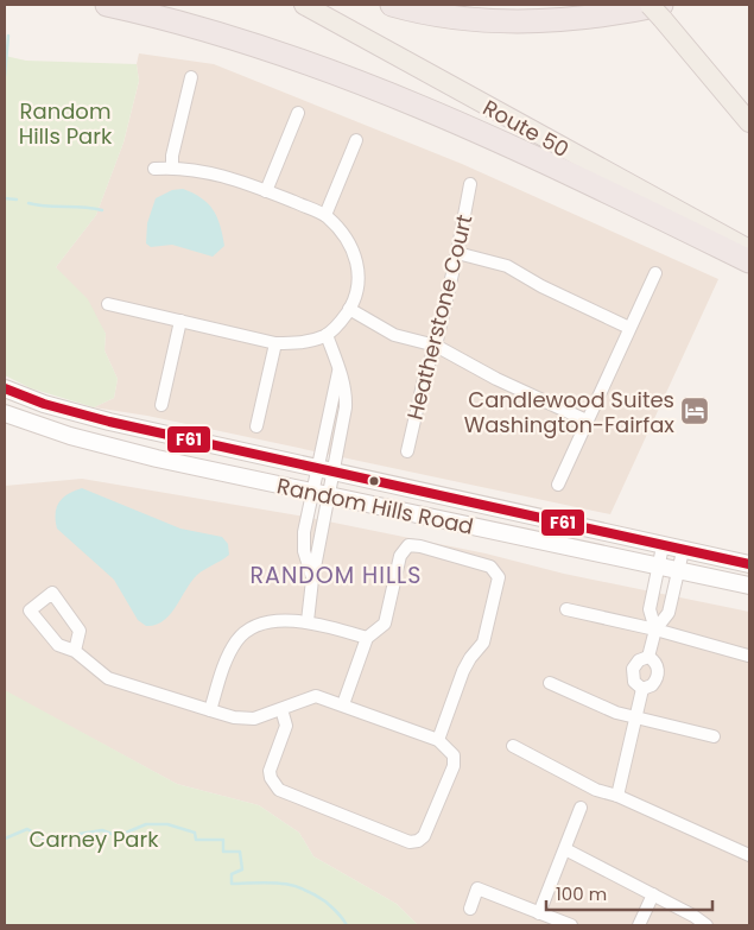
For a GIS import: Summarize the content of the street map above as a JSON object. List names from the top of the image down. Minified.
{"streets":{"main road":["Route 50"],"street":["Heatherstone Court","Random Hills Road"]},"districts":["RANDOM HILLS"],"parks":["Random Hills Park","Carney Park"],"places":{"hotel":["Candlewood Suites Washington-Fairfax"]},"lines":["transit line F61"],"scale_bar":"100 m"}
